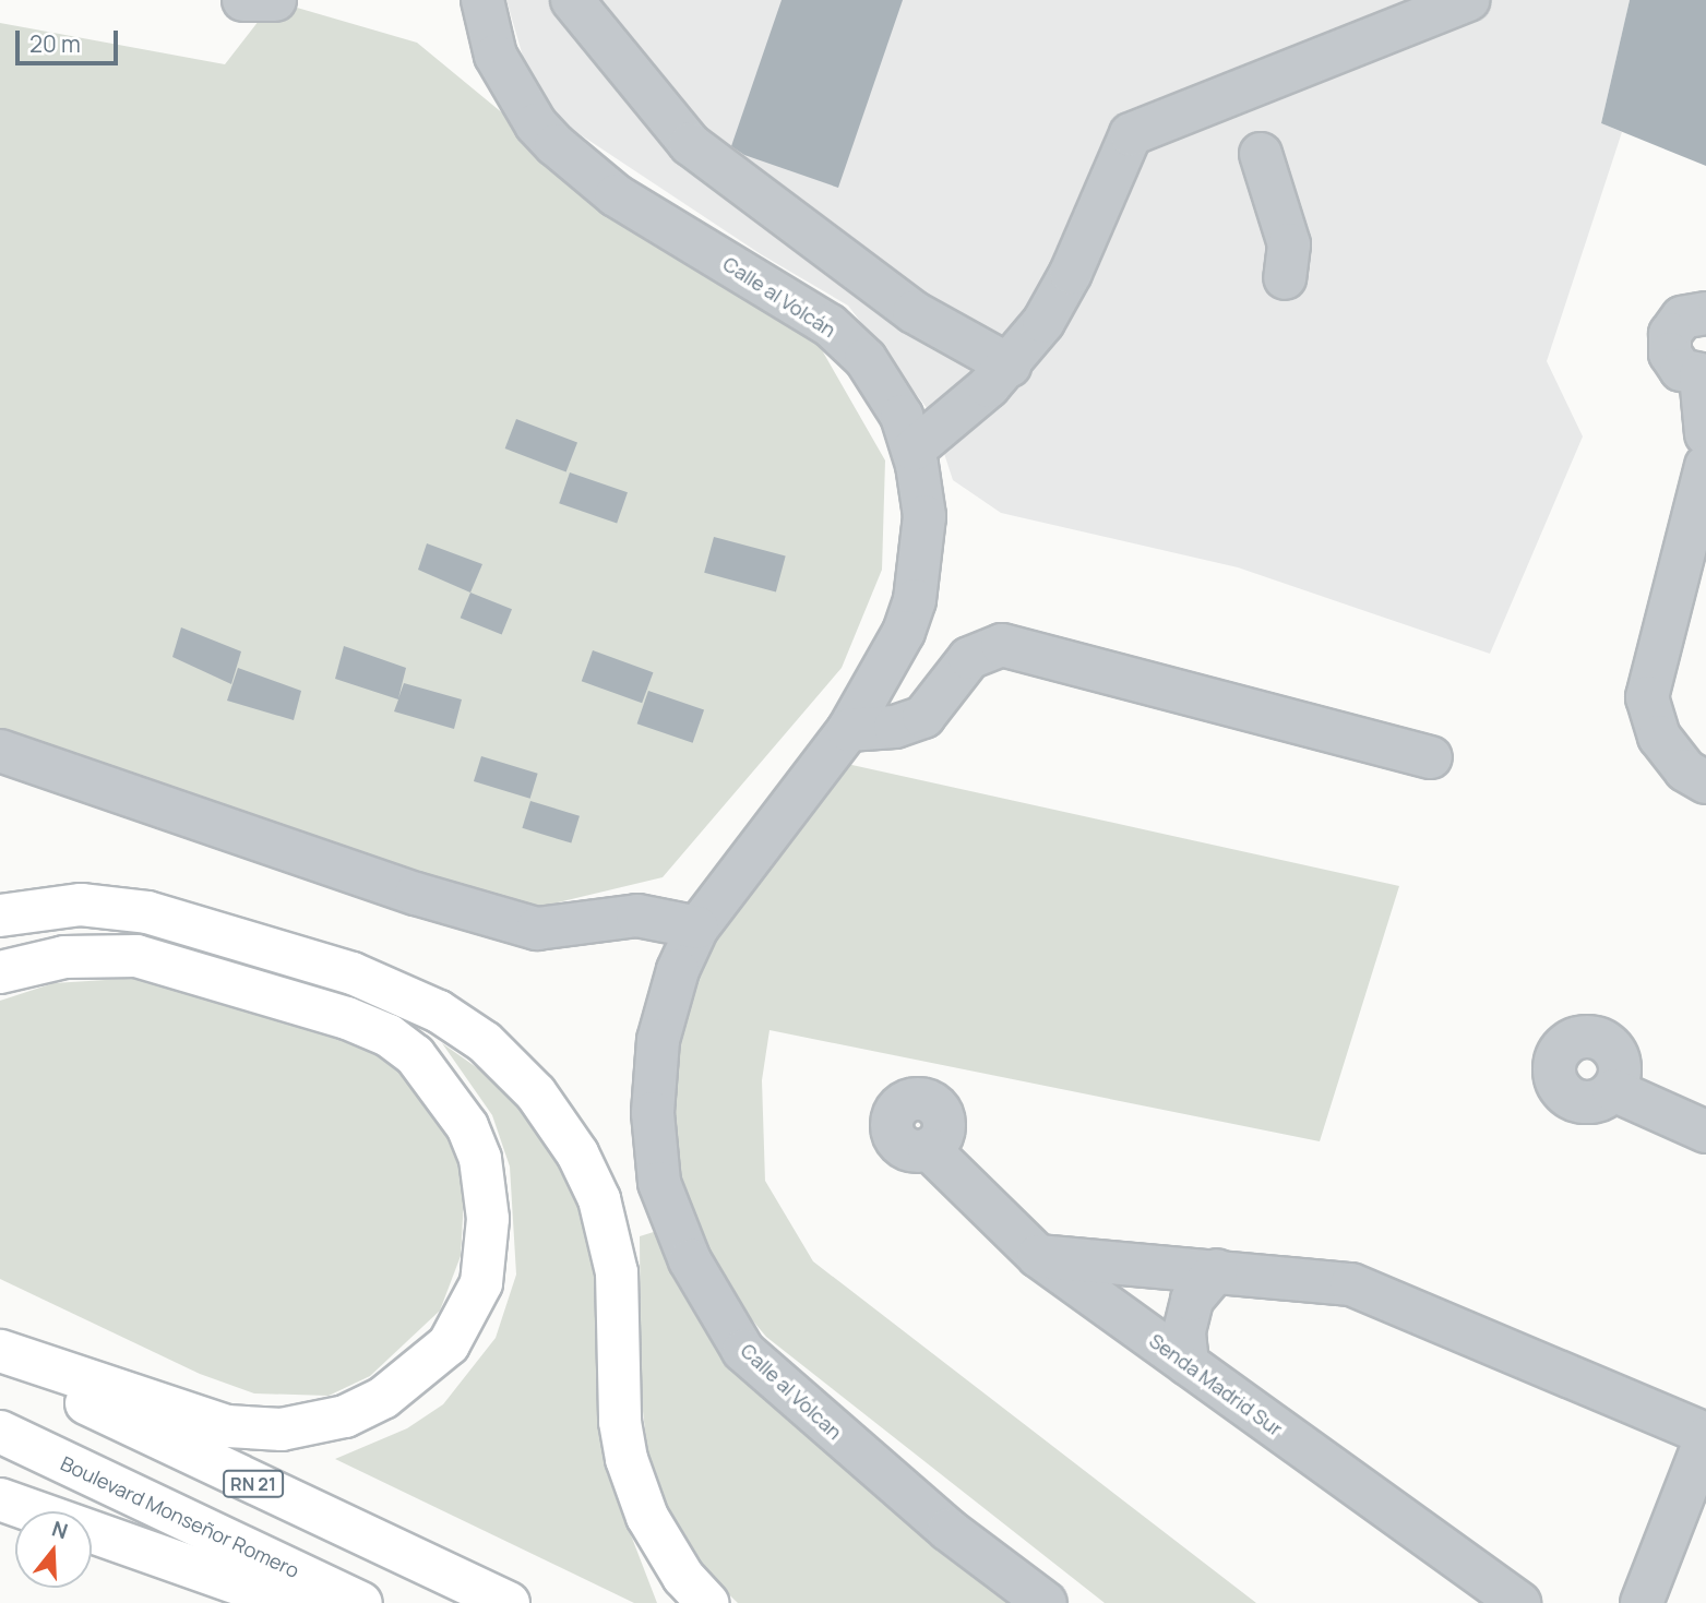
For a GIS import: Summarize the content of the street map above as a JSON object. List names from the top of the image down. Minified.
{"streets":{"highway":["RN 21","Boulevard Monseñor Romero"],"street":["Calle al Volcán","Senda Madrid Sur","Calle al Volcan"]},"crossings":[["Calle al Volcán","Calle al Volcan"]],"scale_bar":"20 m","north":"top"}
